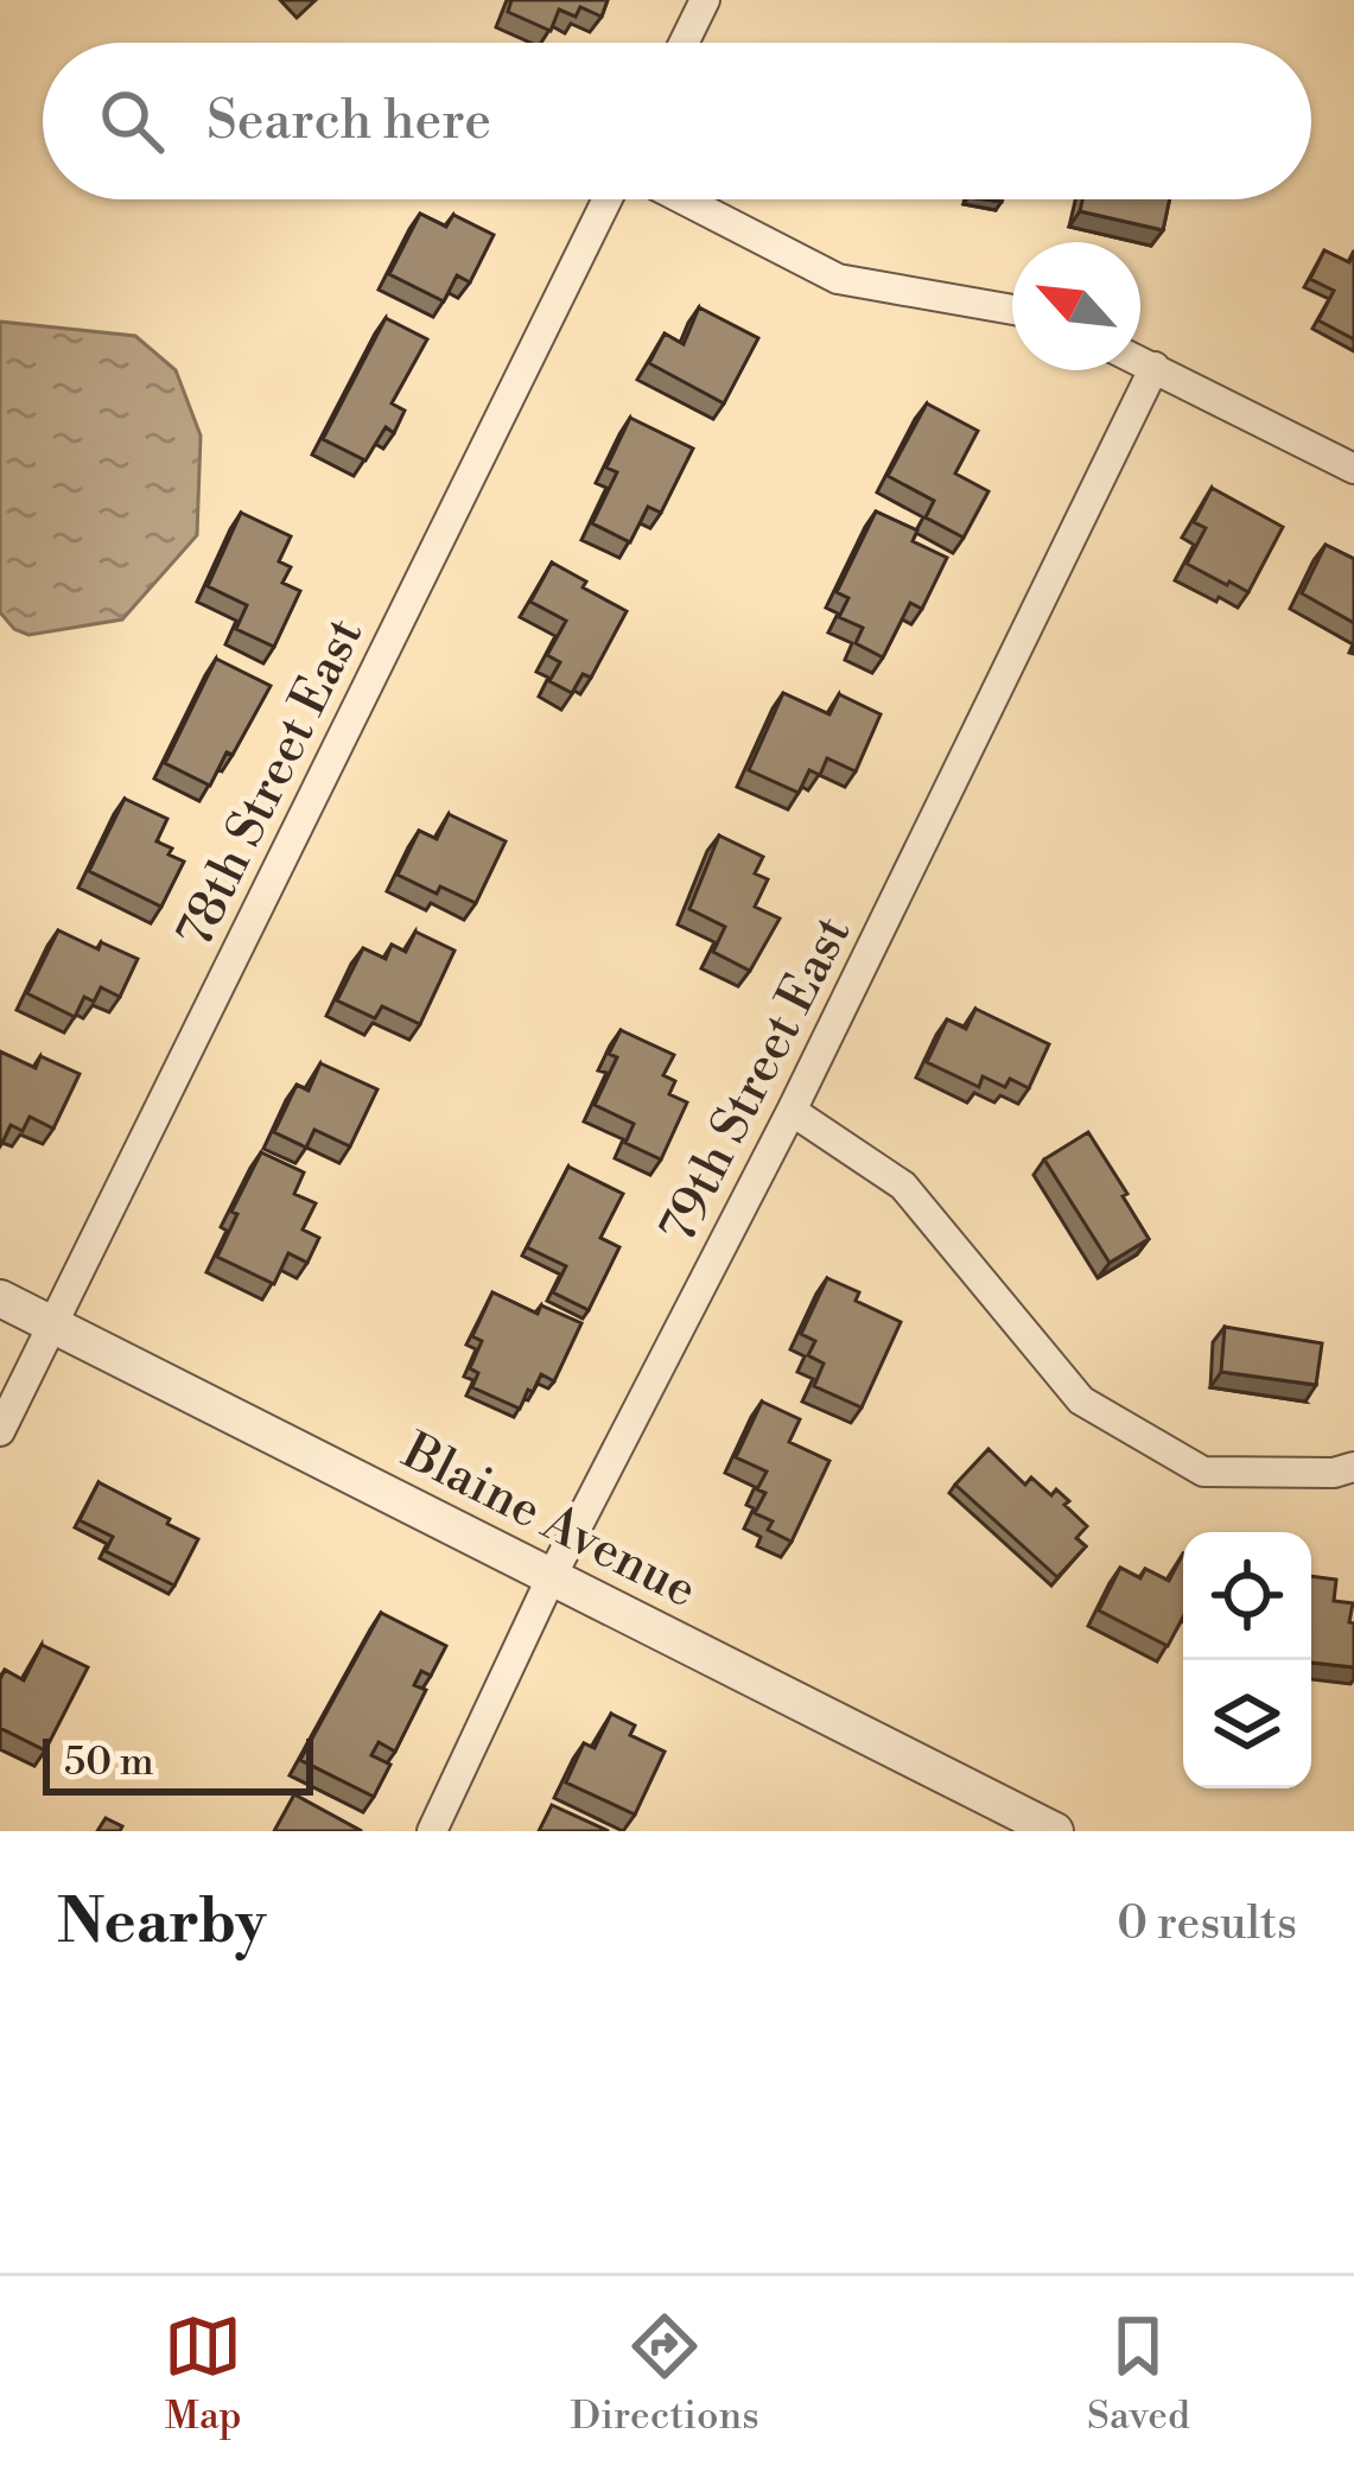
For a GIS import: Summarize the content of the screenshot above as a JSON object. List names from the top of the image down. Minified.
{"streets":{"street":["78th Street East","79th Street East","Blaine Avenue"]},"crossings":[["78th Street East","Blaine Avenue"],["79th Street East","Blaine Avenue"]],"scale_bar":"50 m","north":"top left","page":{"search":"Search here","scale":"50 m","heading":["Nearby","0 results"],"nav":["Map","Directions","Saved"]}}
